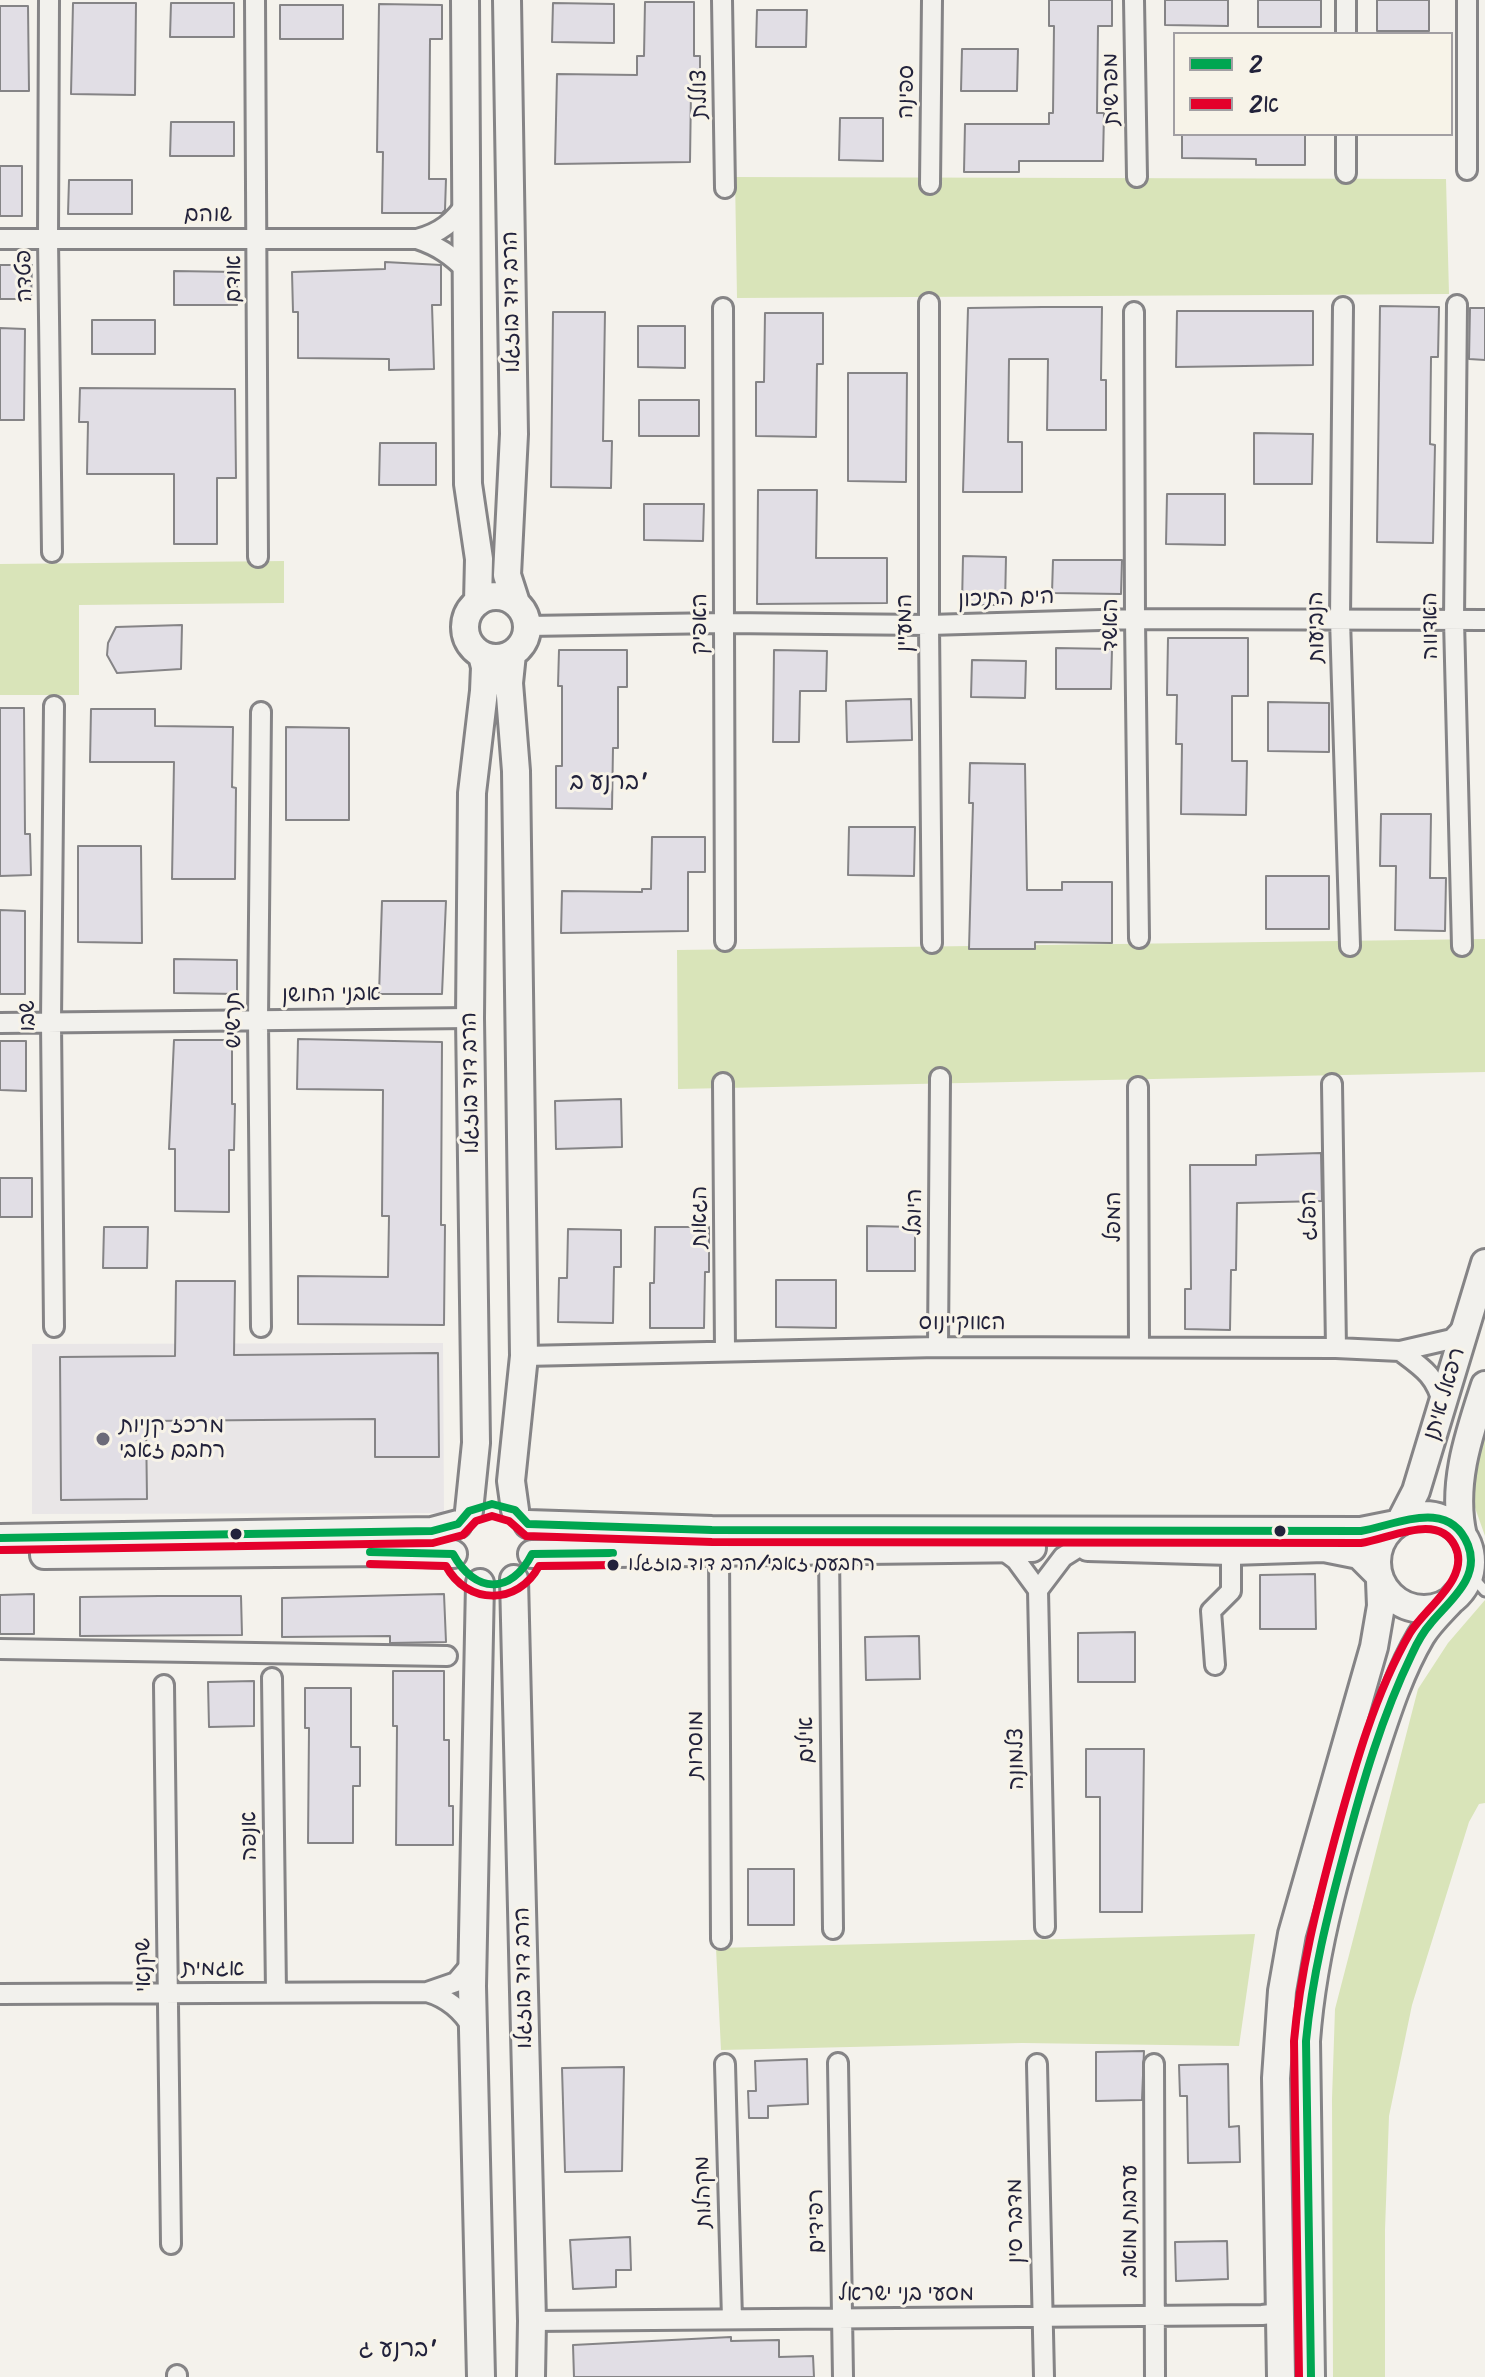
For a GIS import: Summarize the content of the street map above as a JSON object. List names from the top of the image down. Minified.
{"streets":{"street":["מפרשית","ספינה","צוללת","שוהם","פטדה","אודם","הרב דוד בוזגלו","הים התיכון","המעיין","האפיק","האשד","האדווה","הנביעות","אבני החושן","שבו","תרשיש","היובל","הפלג","הגאות","המפל","האוקיינוס","רפאל איתן","אילים","מוסרות","צלמונה","אנפה","שקנאי","אגמית","מקהלות","רפידים","מדבר סין","ערבות מואב","מסעי בני ישראל"]},"crossings":[["שוהם","פטדה"],["שוהם","אודם"],["שוהם","הרב דוד בוזגלו"],["הרב דוד בוזגלו","הים התיכון"],["הרב דוד בוזגלו","אבני החושן"],["הרב דוד בוזגלו","מסעי בני ישראל"],["הים התיכון","המעיין"],["הים התיכון","האפיק"],["הים התיכון","האשד"],["הים התיכון","האדווה"],["הים התיכון","הנביעות"],["אבני החושן","שבו"],["אבני החושן","תרשיש"],["היובל","האוקיינוס"],["הפלג","האוקיינוס"],["הגאות","האוקיינוס"],["המפל","האוקיינוס"],["האוקיינוס","רפאל איתן"],["אנפה","אגמית"],["שקנאי","אגמית"],["מקהלות","מסעי בני ישראל"],["רפידים","מסעי בני ישראל"],["מדבר סין","מסעי בני ישראל"],["ערבות מואב","מסעי בני ישראל"]],"districts":["ברנע ב'","ברנע ג'"],"places":["מרכז קניות רחבם זאבי","רחבעם זאבי/הרב דוד בוזגלו"],"lines":["transit line 2","transit line 2א"],"legend":["2","2א"]}
